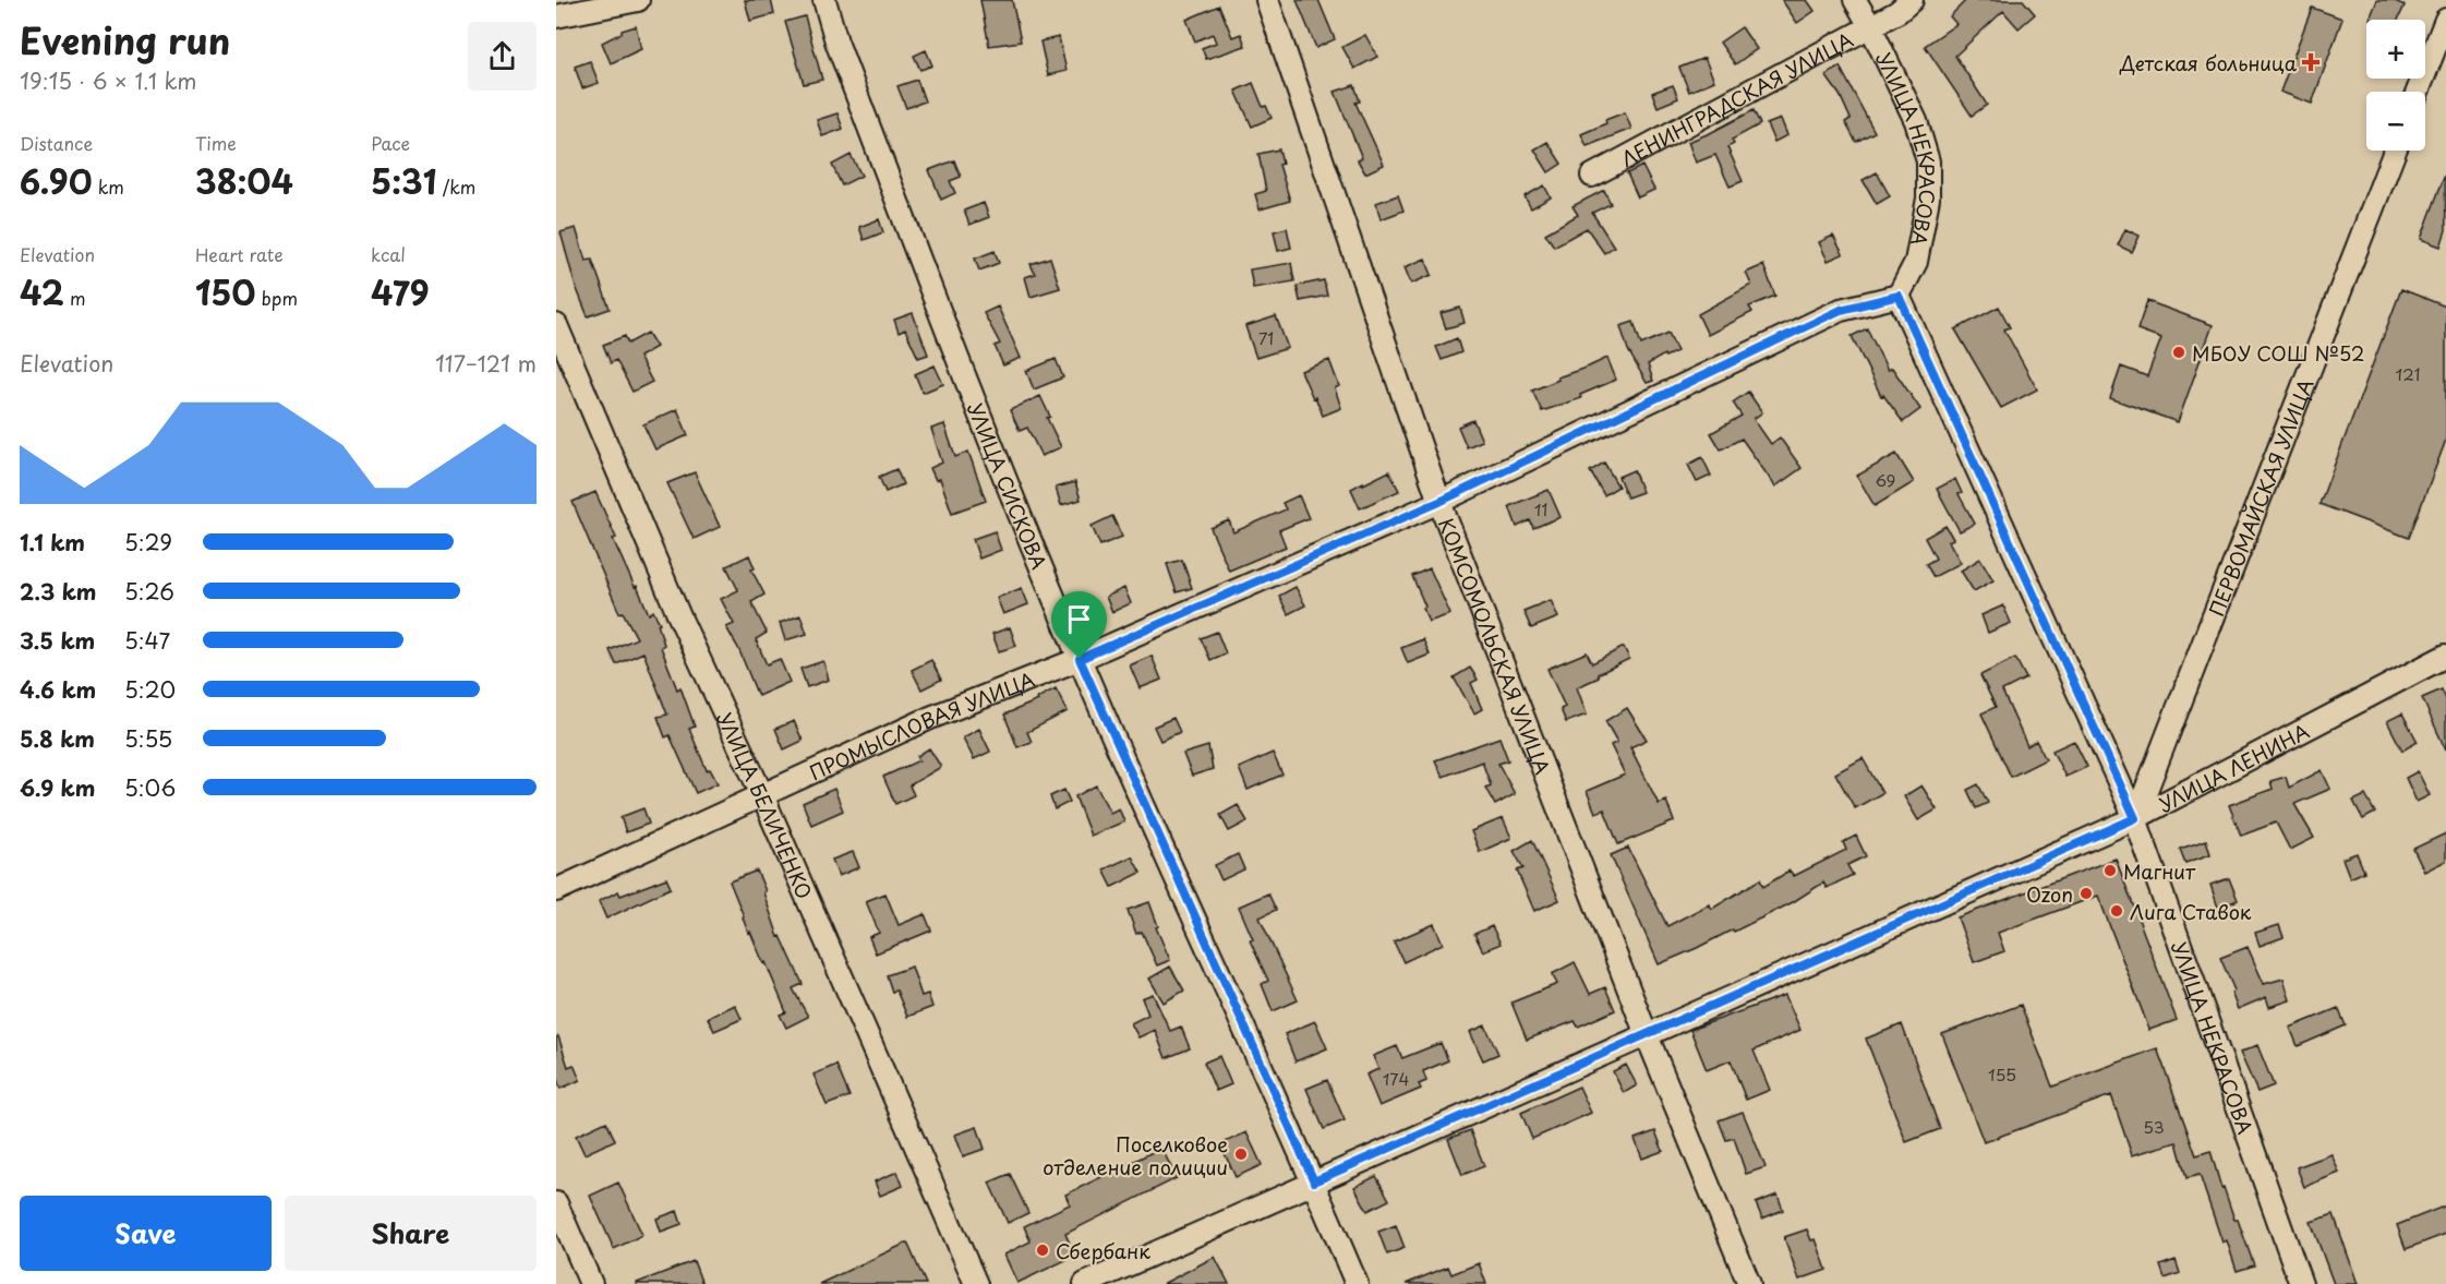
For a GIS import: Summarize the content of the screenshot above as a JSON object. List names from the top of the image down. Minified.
{"streets":{"street":["ЛЕНИНГРАДСКАЯ УЛИЦА","УЛИЦА НЕКРАСОВА","УЛИЦА СИСКОВА","ПЕРВОМАЙСКАЯ УЛИЦА","КОМСОМОЛЬСКАЯ УЛИЦА","ПРОМЫСЛОВАЯ УЛИЦА","УЛИЦА ЛЕНИНА","УЛИЦА БЕЛИЧЕНКО"]},"crossings":[["ЛЕНИНГРАДСКАЯ УЛИЦА","УЛИЦА НЕКРАСОВА"],["УЛИЦА НЕКРАСОВА","ПЕРВОМАЙСКАЯ УЛИЦА"],["УЛИЦА НЕКРАСОВА","ПРОМЫСЛОВАЯ УЛИЦА"],["УЛИЦА НЕКРАСОВА","УЛИЦА ЛЕНИНА"],["УЛИЦА СИСКОВА","ПРОМЫСЛОВАЯ УЛИЦА"],["УЛИЦА СИСКОВА","УЛИЦА ЛЕНИНА"],["ПЕРВОМАЙСКАЯ УЛИЦА","УЛИЦА ЛЕНИНА"],["КОМСОМОЛЬСКАЯ УЛИЦА","ПРОМЫСЛОВАЯ УЛИЦА"],["КОМСОМОЛЬСКАЯ УЛИЦА","УЛИЦА ЛЕНИНА"],["ПРОМЫСЛОВАЯ УЛИЦА","УЛИЦА БЕЛИЧЕНКО"]],"places":{"health":["Детская больница"],"other":["МБОУ СОШ №52","Магнит","Ozon","Лига Ставок","Поселковое отделение полиции","Сбербанк"]},"house_numbers":["71","121","69","11","155","174","53"],"page":{"heading":["Evening run","19:15 · 6 × 1.1 km"],"map_buttons":["+","−"],"stats":[["Distance","6.90 km"],["Time","38:04"],["Pace","5:31 /km"],["Elevation","42 m"],["Heart rate","150 bpm"],["kcal","479"]],"chart":["Elevation","117–121 m"],"list":[{"name":"1.1 km","note":"5:29"},{"name":"2.3 km","note":"5:26"},{"name":"3.5 km","note":"5:47"},{"name":"4.6 km","note":"5:20"},{"name":"5.8 km","note":"5:55"},{"name":"6.9 km","note":"5:06"}],"buttons":["Save","Share"]}}
